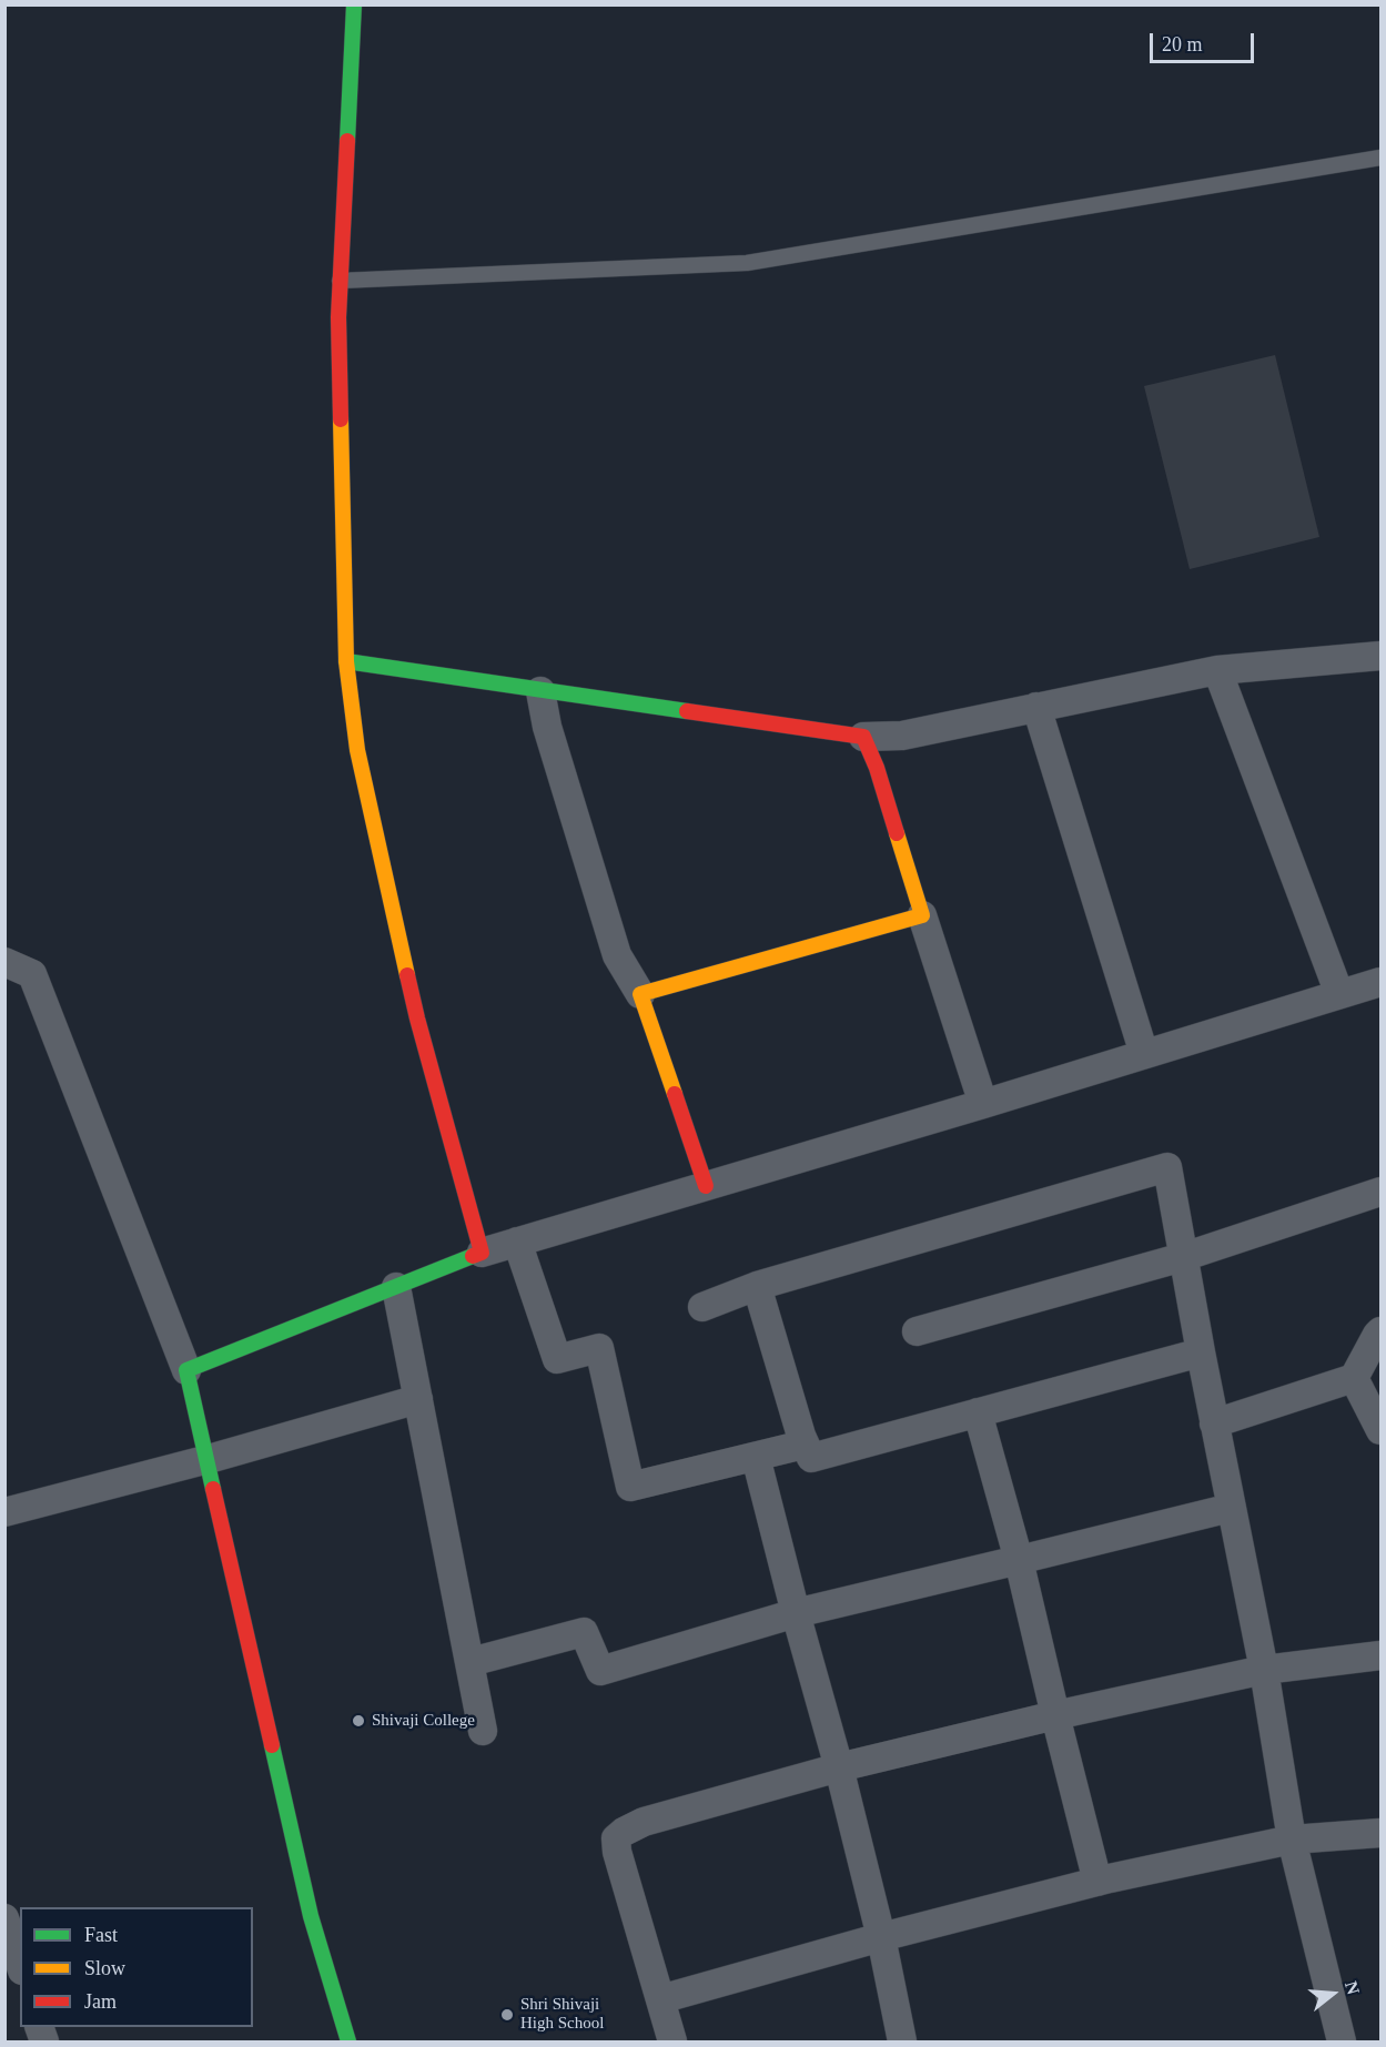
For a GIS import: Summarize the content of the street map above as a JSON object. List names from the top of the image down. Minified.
{"places":["Shivaji College","Shri Shivaji High School"],"legend":["Fast","Slow","Jam"],"scale_bar":"20 m","north":"right"}
